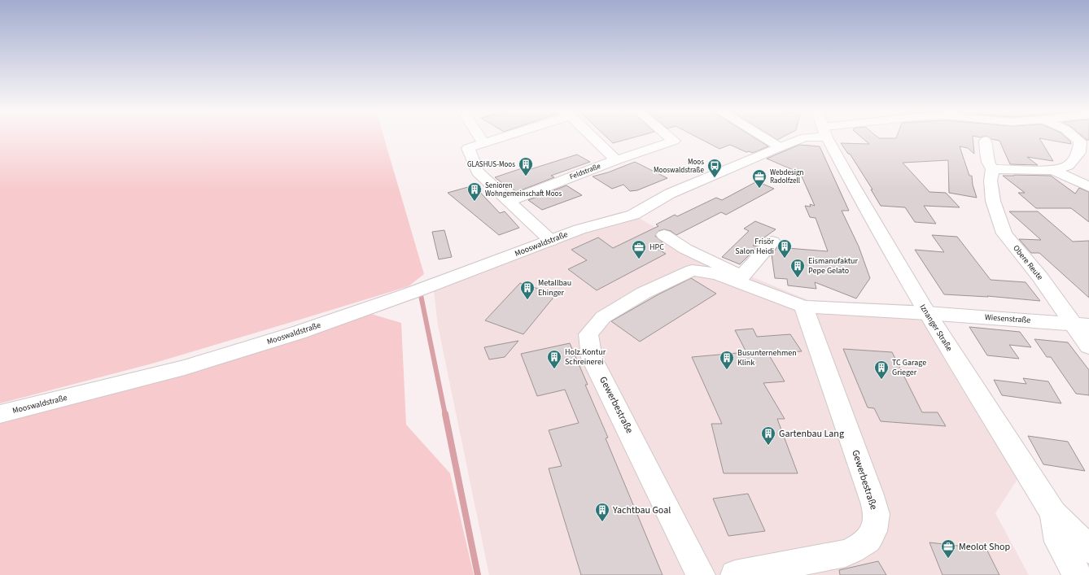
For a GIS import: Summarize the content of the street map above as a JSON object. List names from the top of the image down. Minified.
{"streets":{"street":["Feldstraße","Mooswaldstraße","Obere Reute","Wiesenstraße","Iznanger Straße","Gewerbestraße"]},"crossings":[["Obere Reute","Wiesenstraße"],["Wiesenstraße","Iznanger Straße"],["Wiesenstraße","Gewerbestraße"],["Iznanger Straße","Gewerbestraße"]],"places":{"building":["GLASHUS-Moos","Senioren Wohngemeinschaft Moos","Frisör Salon Heidi","Eismanufaktur Pepe Gelato","Metallbau Ehinger","Holz.Kontur Schreinerei","Busunternehmen Klink","TC Garage Grieger","Gartenbau Lang","Yachtbau Goal"],"bus stop":["Moos Mooswaldstraße"],"office":["Webdesign Radolfzell","HPC","Meolot Shop"]}}
